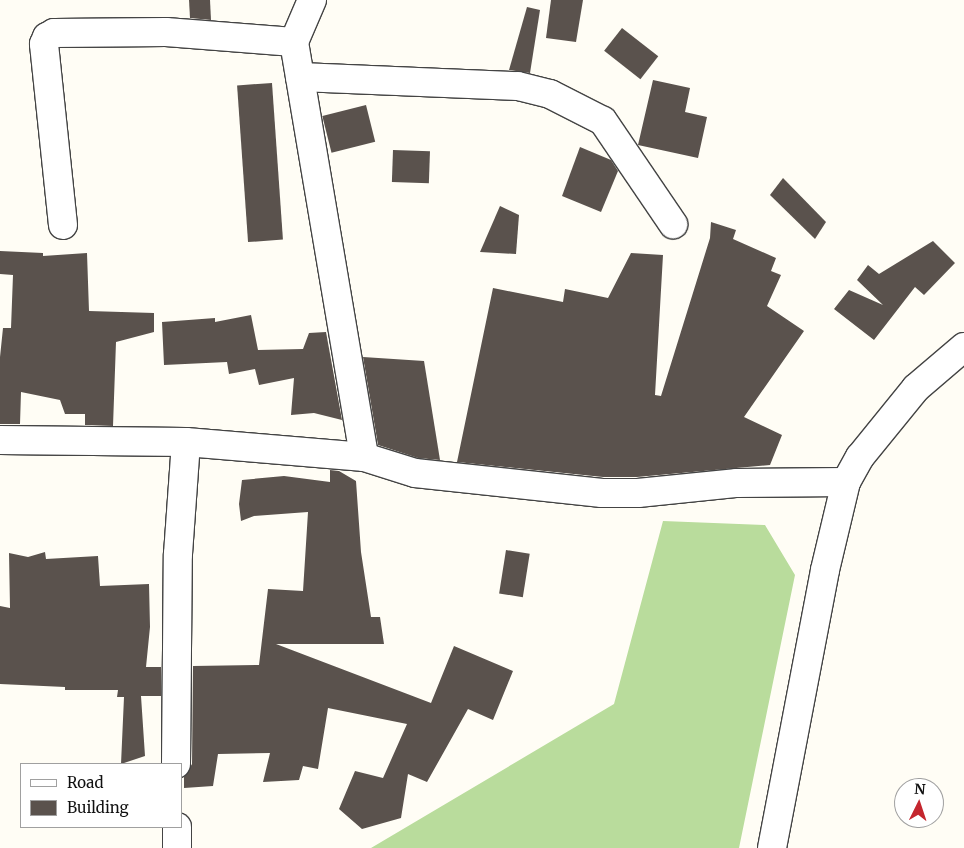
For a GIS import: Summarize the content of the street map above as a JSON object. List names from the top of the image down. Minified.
{"legend":["Road","Building"],"north":"top"}
